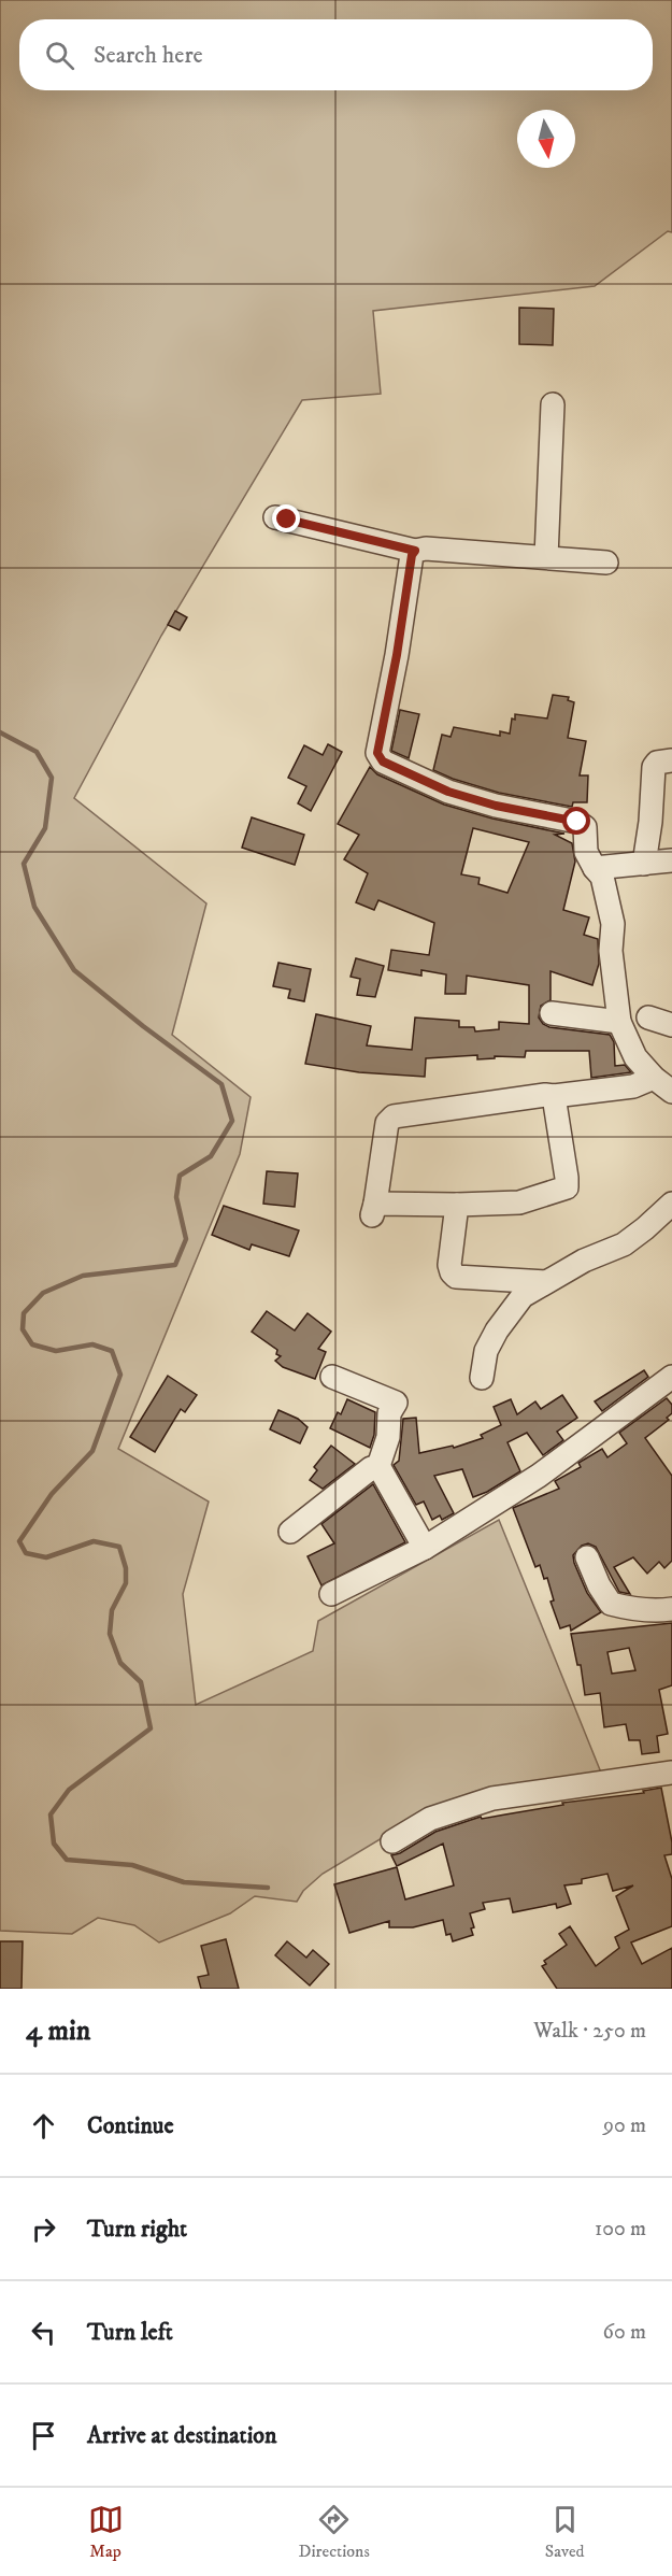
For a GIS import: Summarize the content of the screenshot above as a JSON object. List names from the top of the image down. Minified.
{"north":"bottom","page":{"search":"Search here","heading":["4 min","Walk · 250 m"],"list":[["Continue","90 m"],["Turn right","100 m"],["Turn left","60 m"],"Arrive at destination"],"nav":["Map","Directions","Saved"]}}
